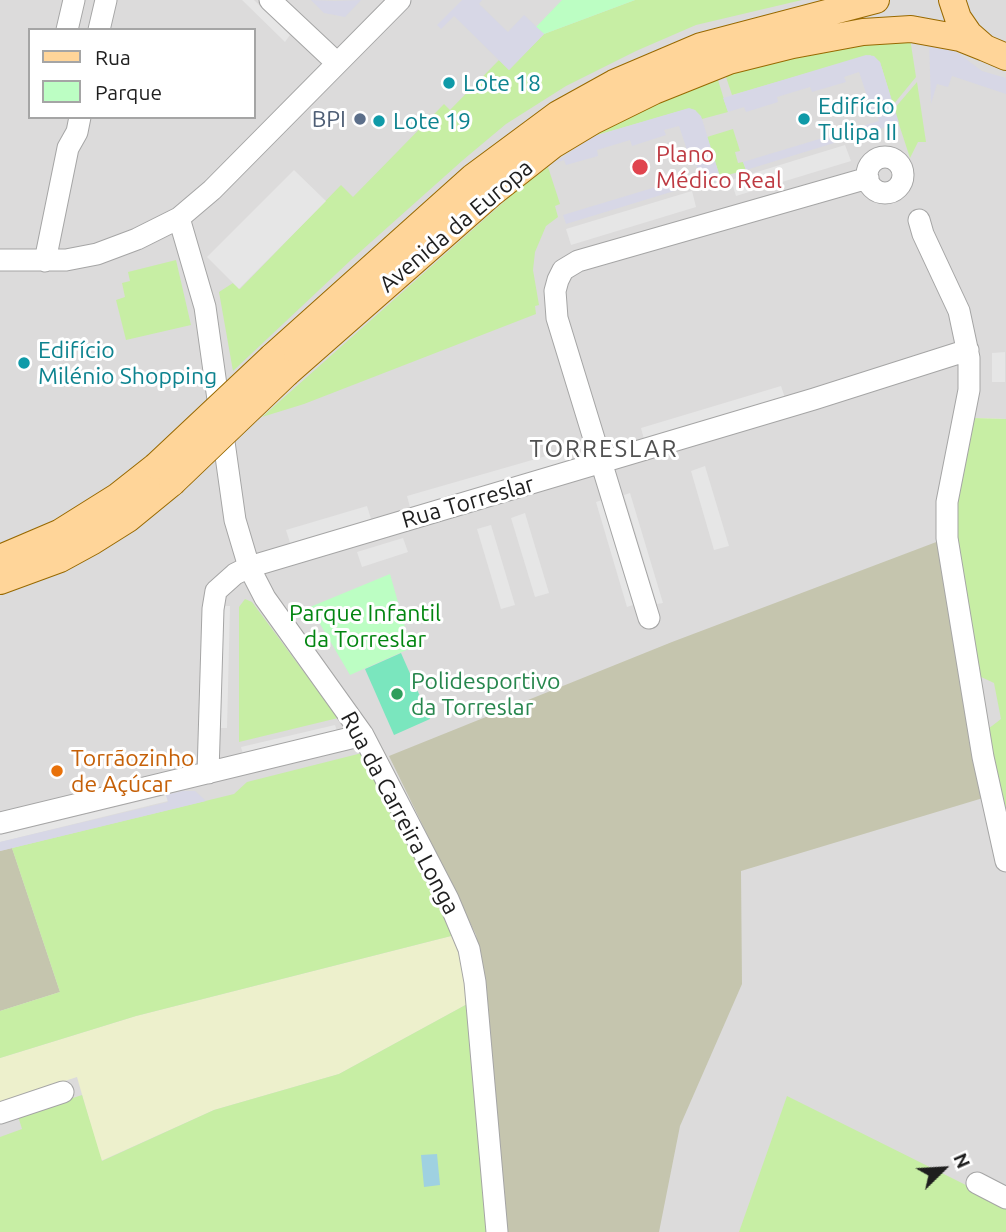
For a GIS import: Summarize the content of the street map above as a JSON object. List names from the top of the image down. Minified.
{"streets":{"main road":["Avenida da Europa"],"street":["Rua Torreslar","Rua da Carreira Longa"]},"crossings":[["Rua Torreslar","Rua da Carreira Longa"]],"districts":["TORRESLAR"],"parks":["Parque Infantil da Torreslar"],"places":["Lote 18","BPI","Edifício Tulipa II","Lote 19","Plano Médico Real","Edifício Milénio Shopping","Polidesportivo da Torreslar","Torrãozinho de Açúcar"],"legend":["Rua","Parque"],"north":"top right"}
